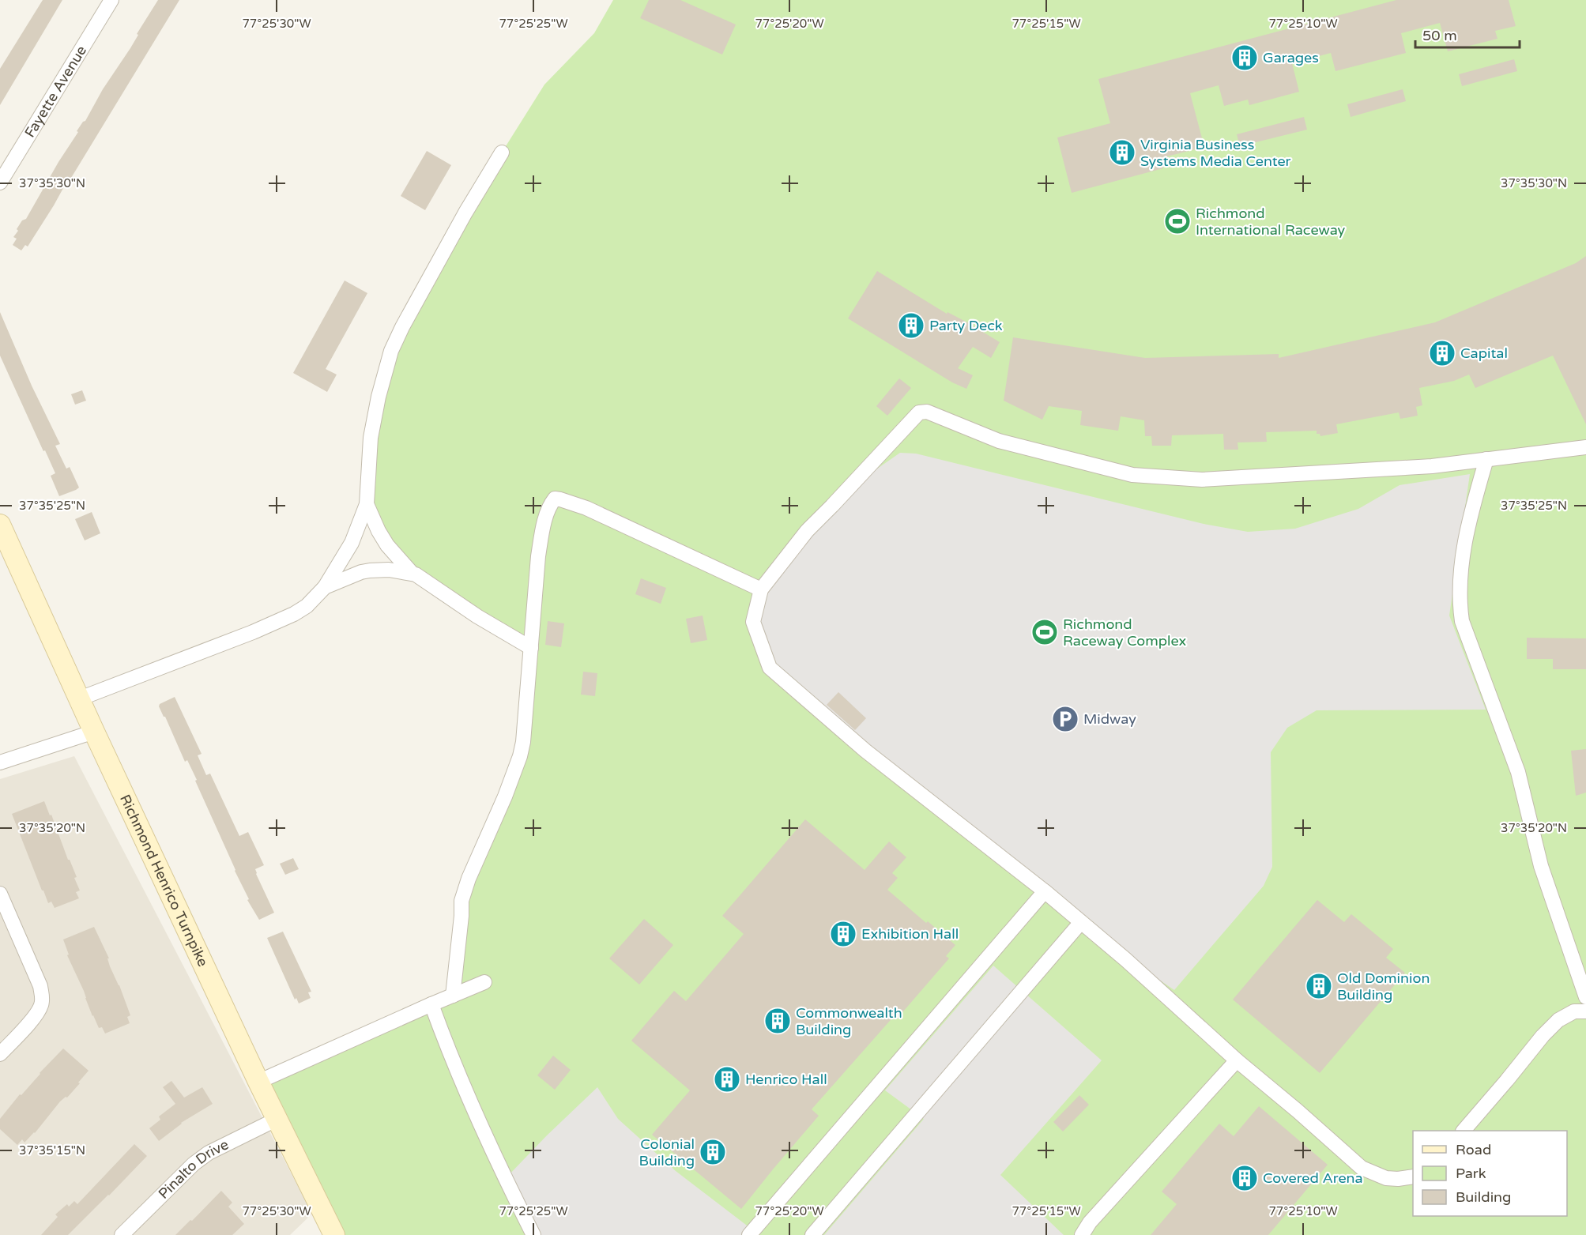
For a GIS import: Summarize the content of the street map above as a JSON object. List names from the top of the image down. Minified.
{"streets":{"main road":["Richmond Henrico Turnpike"],"street":["Fayette Avenue","Pinalto Drive"]},"crossings":[["Richmond Henrico Turnpike","Pinalto Drive"]],"places":{"building":["Garages","Virginia Business Systems Media Center","Party Deck","Capital","Exhibition Hall","Old Dominion Building","Commonwealth Building","Henrico Hall","Colonial Building","Covered Arena"],"sports":["Richmond International Raceway","Richmond Raceway Complex"],"parking":["Midway"]},"legend":["Road","Park","Building"],"scale_bar":"50 m","coordinates":["77°25'30\"W","77°25'25\"W","77°25'20\"W","77°25'15\"W","77°25'10\"W","37°35'30\"N","37°35'25\"N","37°35'20\"N","37°35'15\"N"]}
